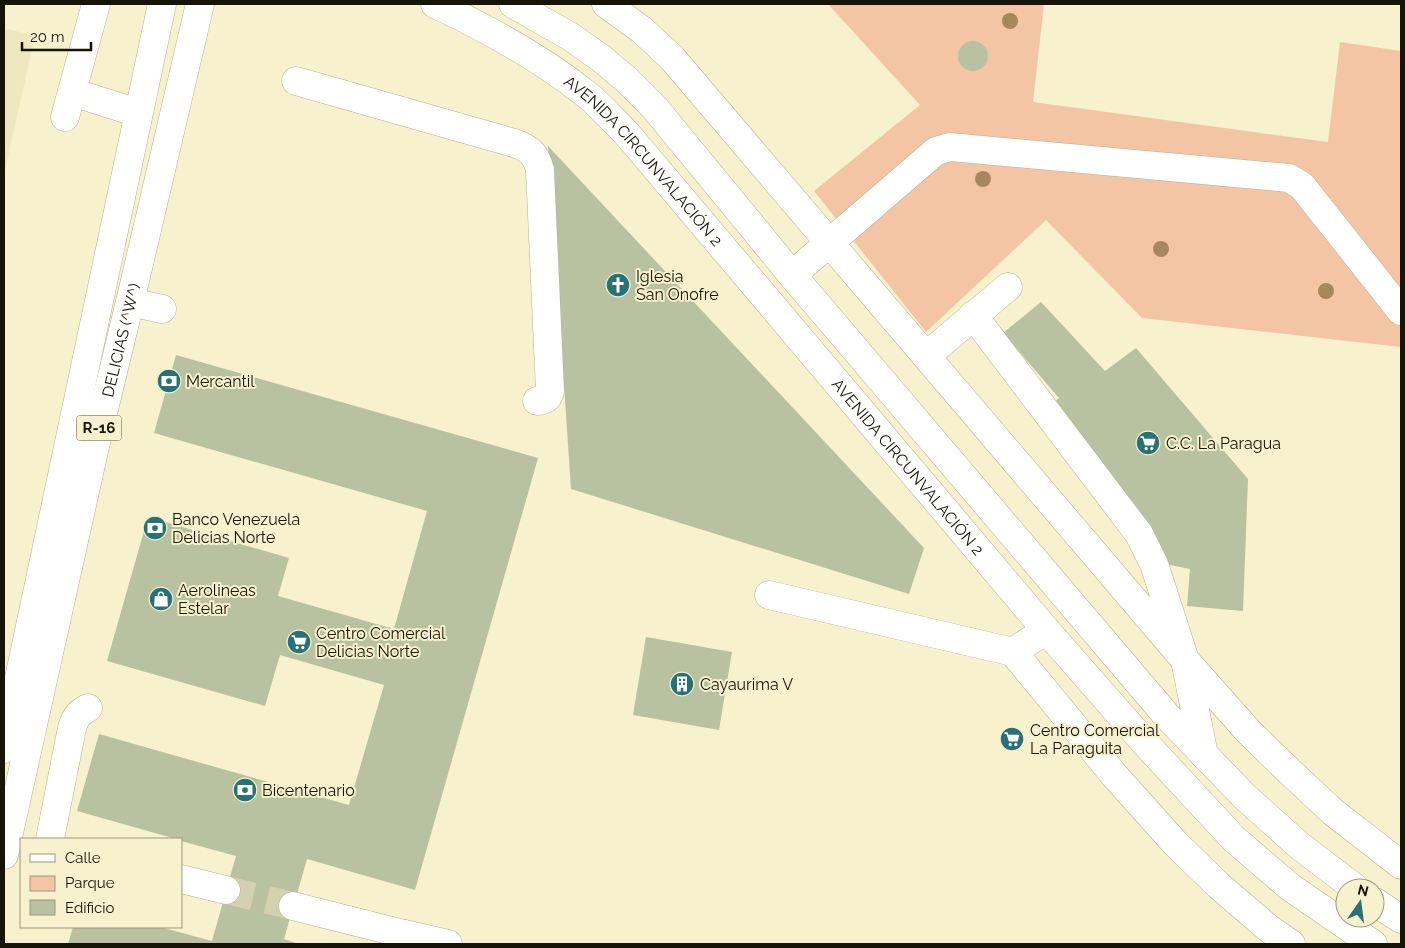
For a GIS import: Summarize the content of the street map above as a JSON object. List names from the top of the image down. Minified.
{"streets":{"main road":["AVENIDA CIRCUNVALACIÓN 2","DELICIAS (^W^)","R-16"]},"places":{"church":["Iglesia San Onofre"],"bank":["Mercantil","Banco Venezuela Delicias Norte","Bicentenario"],"supermarket":["C.C. La Paragua","Centro Comercial Delicias Norte","Centro Comercial La Paraguita"],"shop":["Aerolineas Estelar"],"building":["Cayaurima V"]},"legend":["Calle","Parque","Edificio"],"scale_bar":"20 m","north":"top"}
